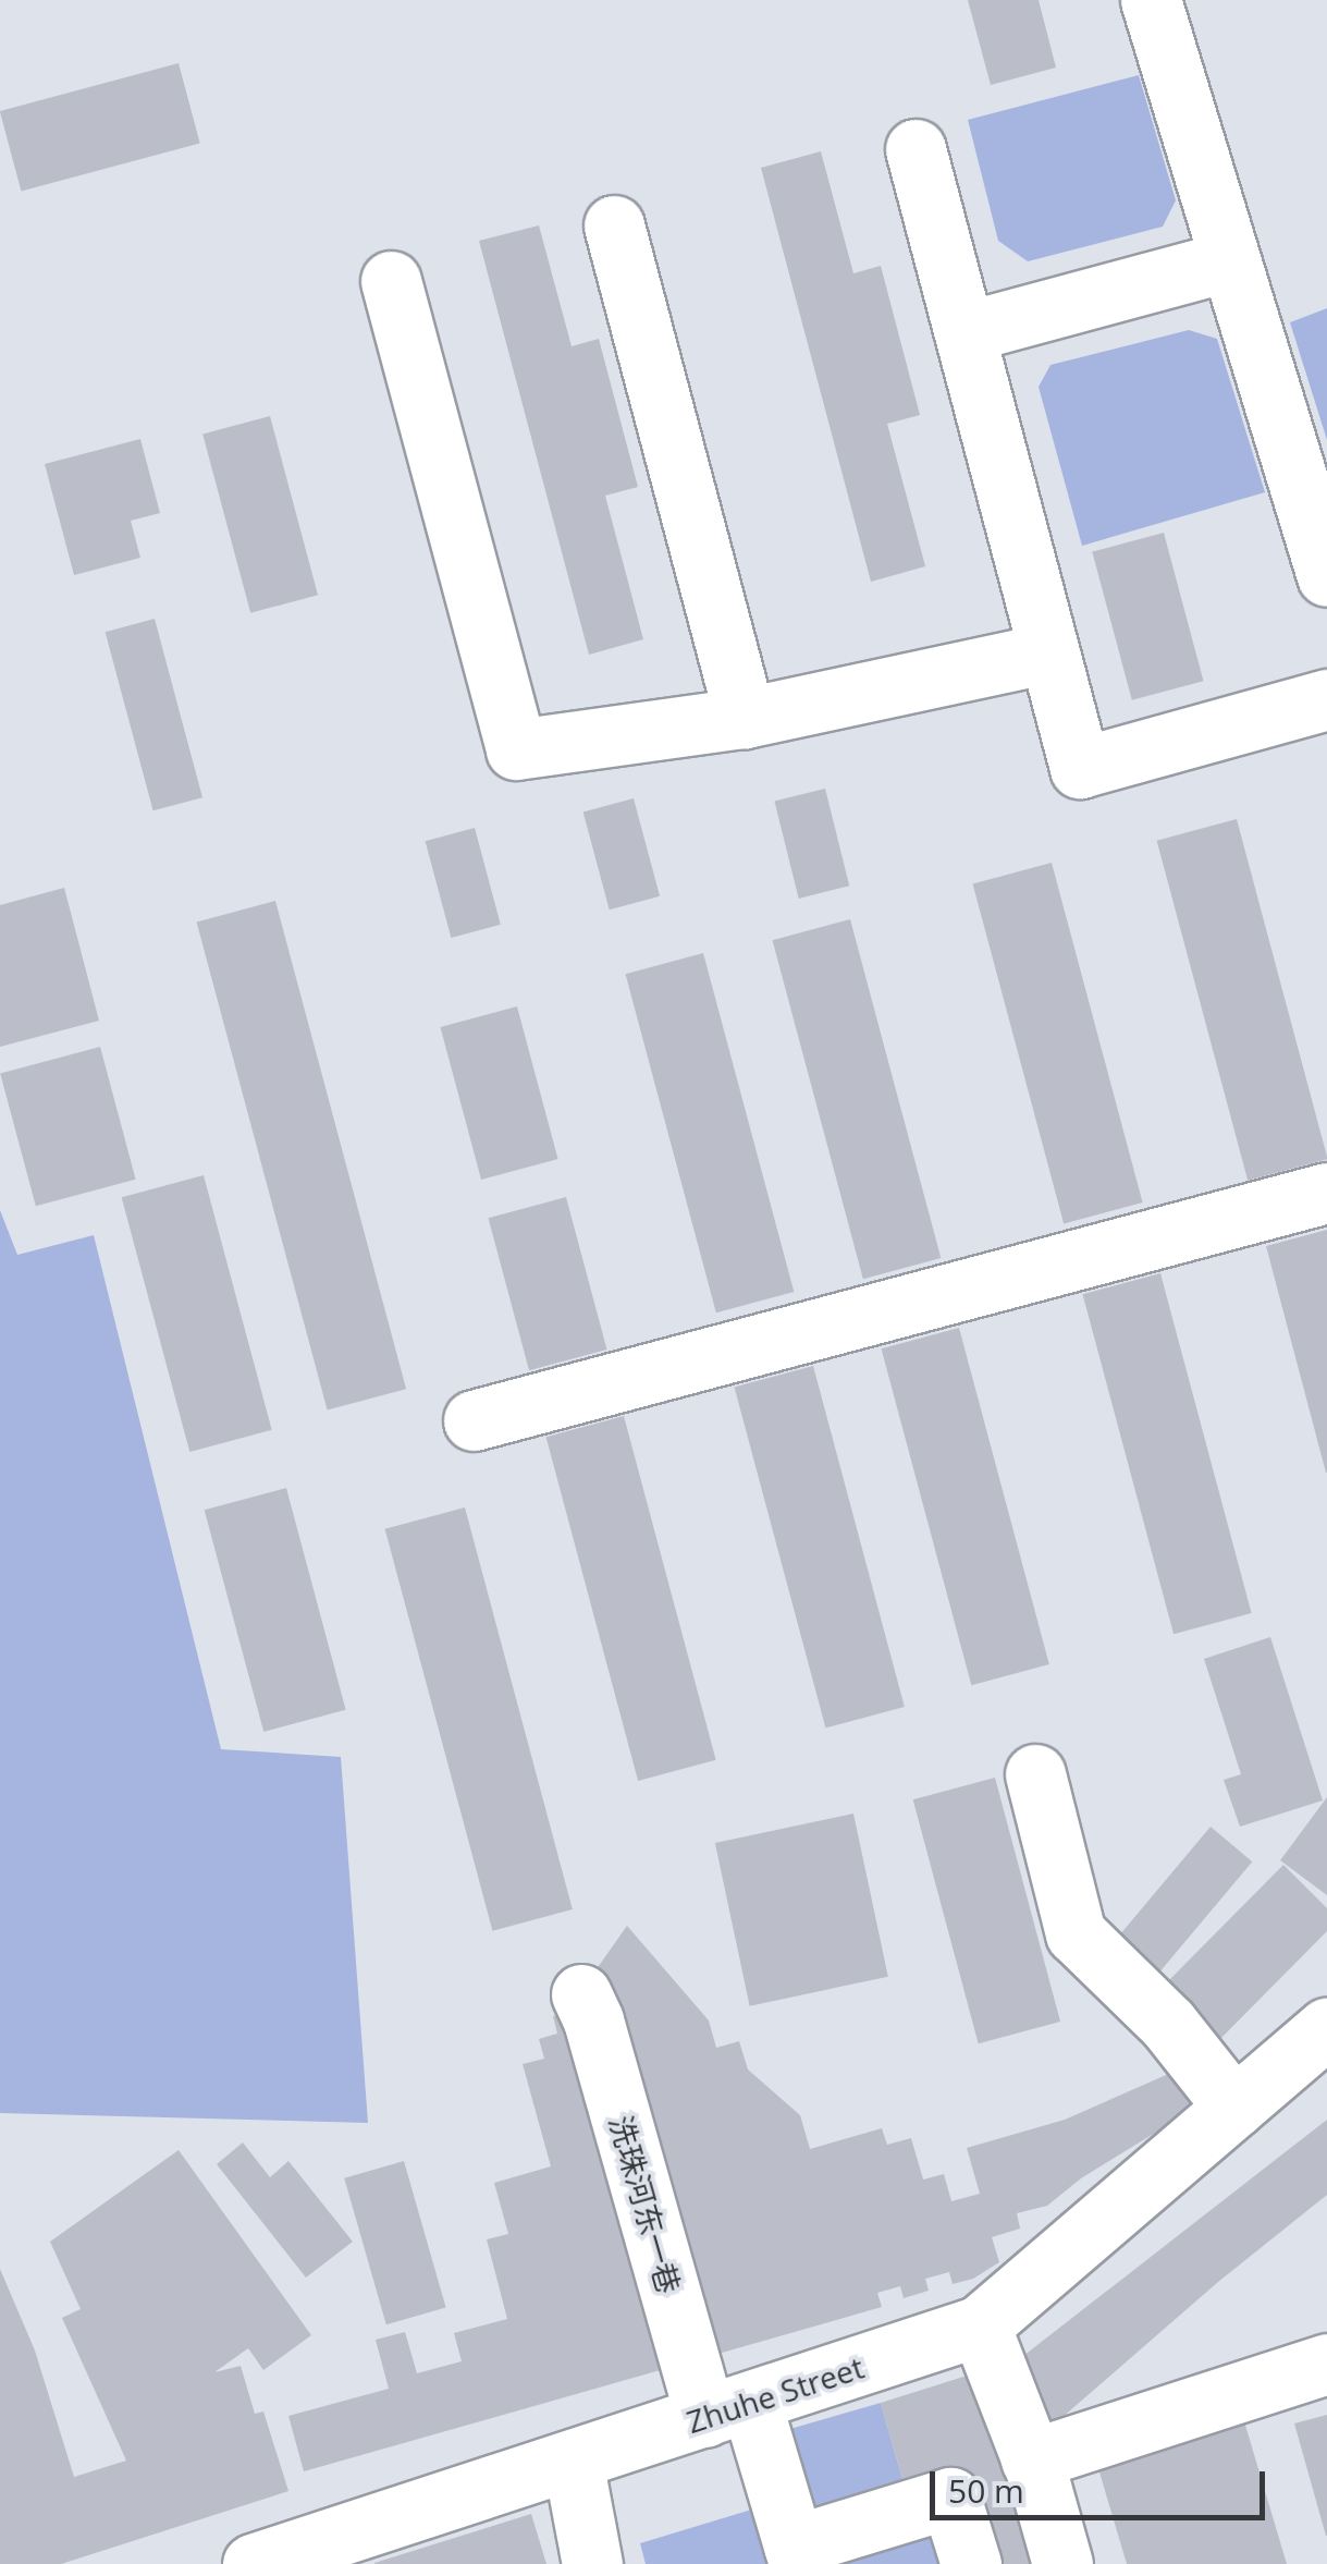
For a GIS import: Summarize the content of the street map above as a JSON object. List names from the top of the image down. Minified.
{"streets":{"street":["洗珠河东一巷","Zhuhe Street"]},"crossings":[["洗珠河东一巷","Zhuhe Street"]],"scale_bar":"50 m"}
